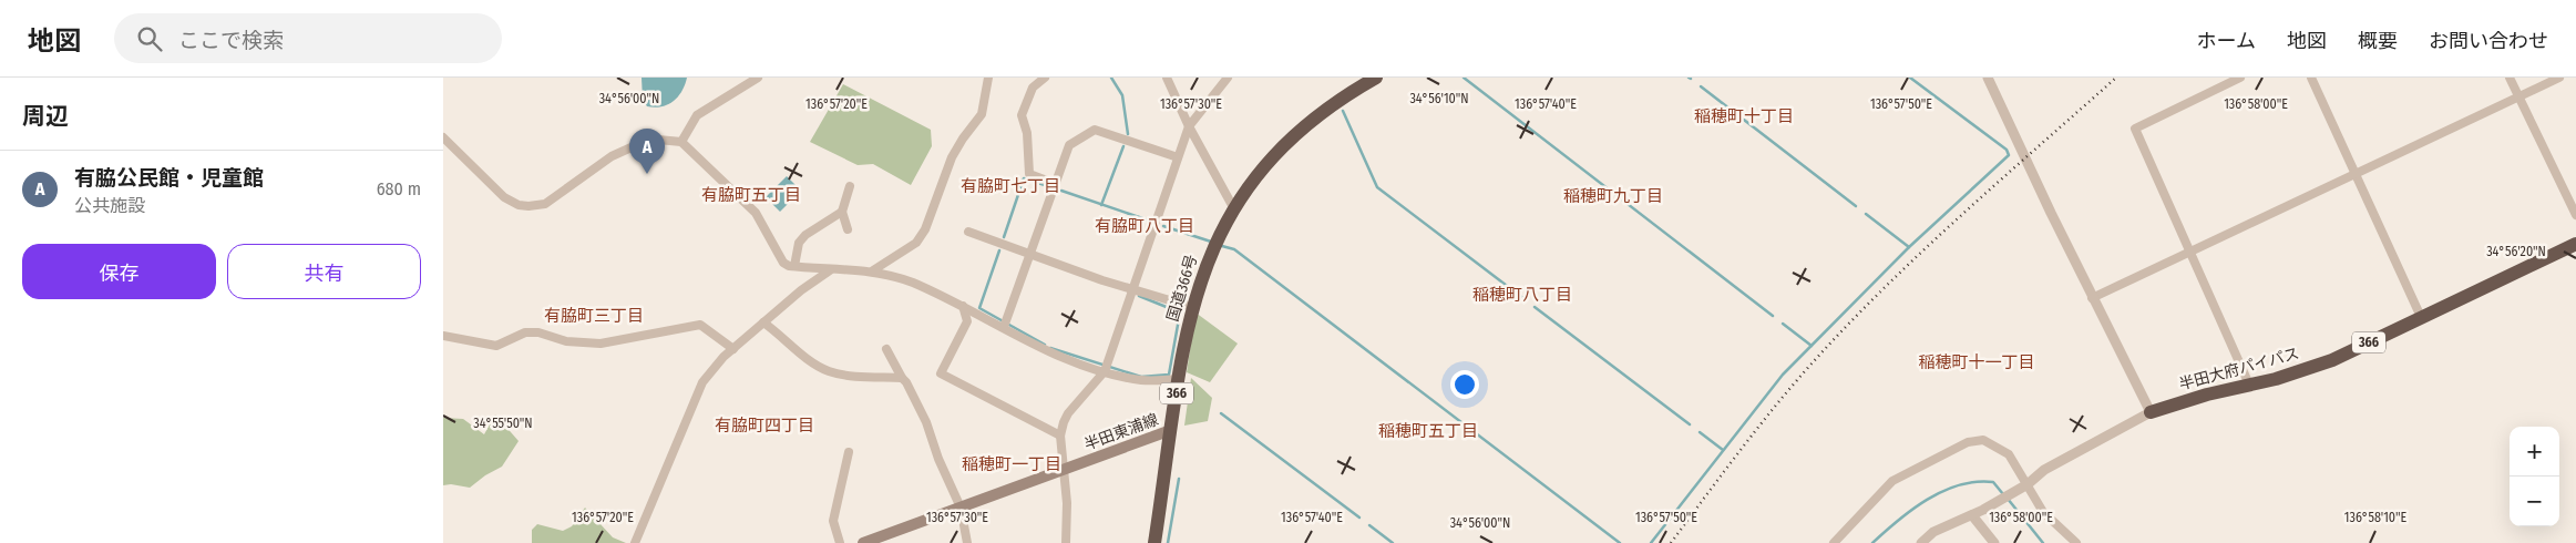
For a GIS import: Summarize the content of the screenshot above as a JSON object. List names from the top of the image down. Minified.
{"streets":{"highway":["国道366号","366","半田大府パイパス"],"main road":["半田東浦線"]},"crossings":[["国道366号","半田東浦線"]],"districts":["稲穂町十丁目","有脇町七丁目","有脇町五丁目","稲穂町九丁目","有脇町八丁目","稲穂町八丁目","有脇町三丁目","稲穂町十一丁目","有脇町四丁目","稲穂町五丁目","稲穂町一丁目"],"page":{"header":"地図","search":"ここで検索","nav":["ホーム","地図","概要","お問い合わせ"],"heading":"周辺","pins":"A","list":[{"mark":"A","name":"有脇公民館・児童館","note":"公共施設","value":"680 m"}],"buttons":["保存","共有"],"map_buttons":["+","−"]},"coordinates":["34°56'00\"N","34°56'10\"N","136°57'20\"E","136°57'30\"E","136°57'40\"E","136°57'50\"E","136°58'00\"E","34°56'20\"N","34°55'50\"N","136°58'10\"E"]}
